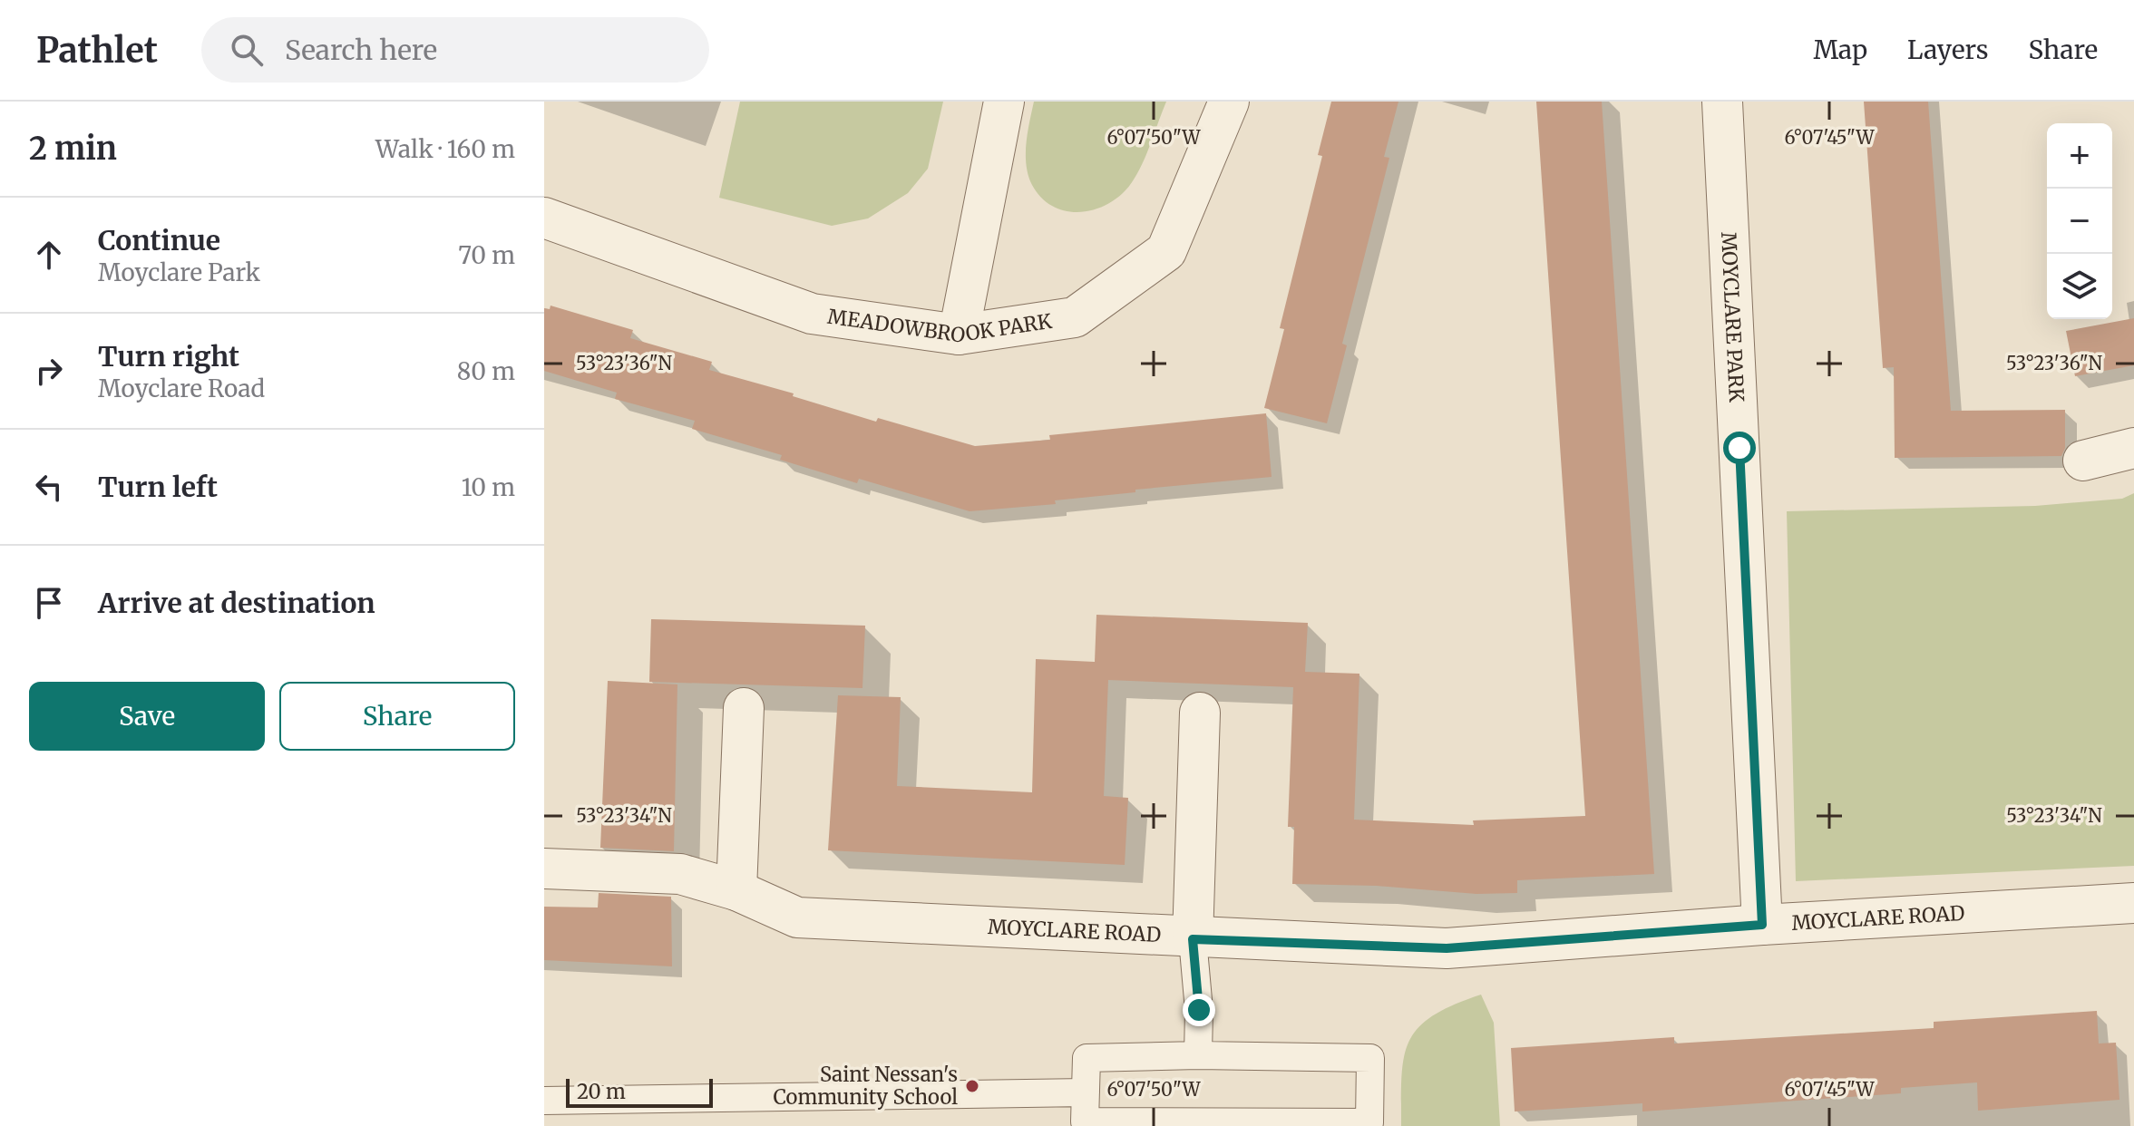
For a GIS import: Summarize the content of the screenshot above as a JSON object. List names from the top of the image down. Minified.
{"streets":{"street":["MEADOWBROOK PARK","MOYCLARE PARK","MOYCLARE ROAD"]},"crossings":[["MOYCLARE PARK","MOYCLARE ROAD"]],"places":["Saint Nessan's Community School"],"scale_bar":"20 m","page":{"header":"Pathlet","search":"Search here","nav":["Map","Layers","Share"],"heading":["2 min","Walk · 160 m"],"map_buttons":["+","−"],"list":[["Continue","Moyclare Park","70 m"],["Turn right","Moyclare Road","80 m"],["Turn left","10 m"],"Arrive at destination"],"buttons":["Save","Share"],"scale":"20 m"},"coordinates":["6°07'50\"W","6°07'45\"W","53°23'36\"N","53°23'34\"N"]}
